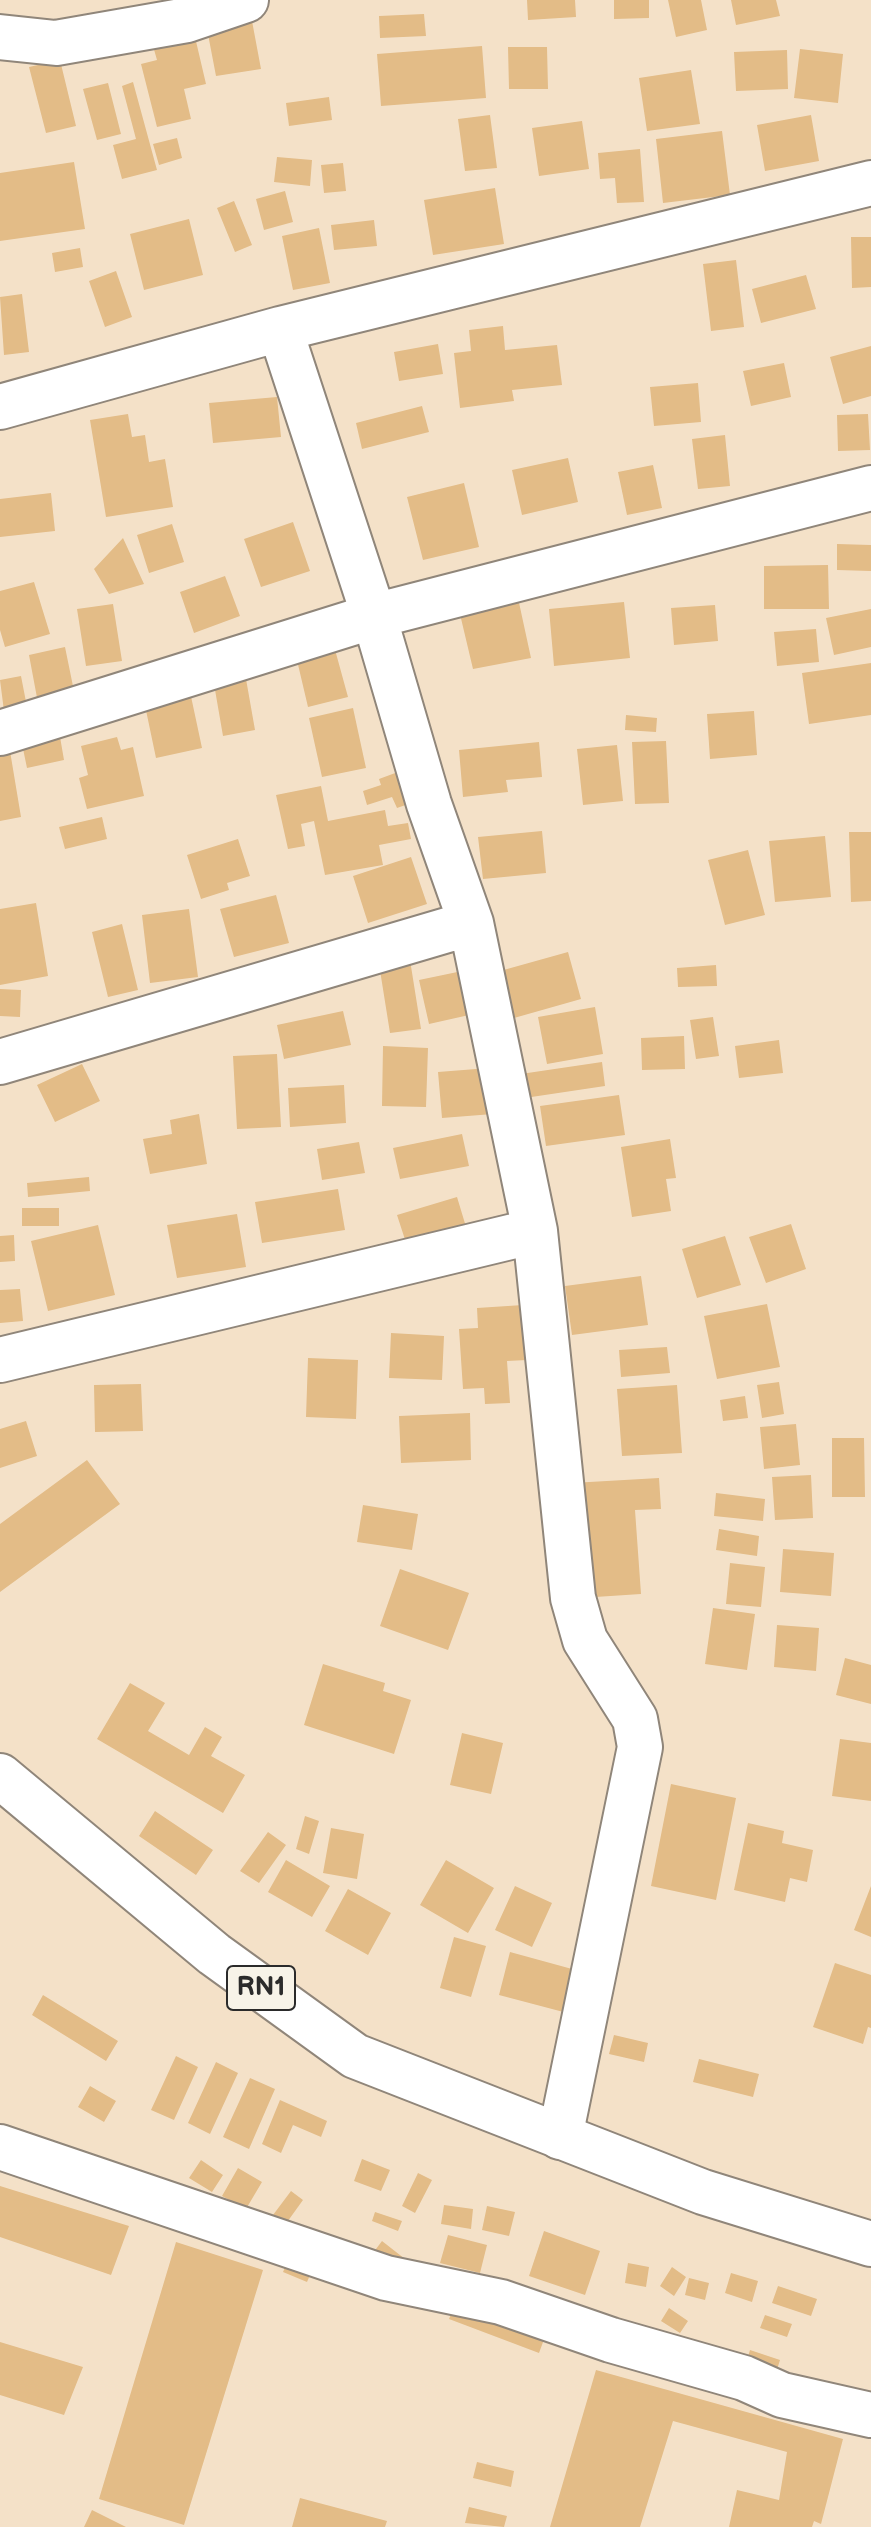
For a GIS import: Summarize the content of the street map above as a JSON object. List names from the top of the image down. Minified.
{"streets":{"main road":["RN1"]}}
